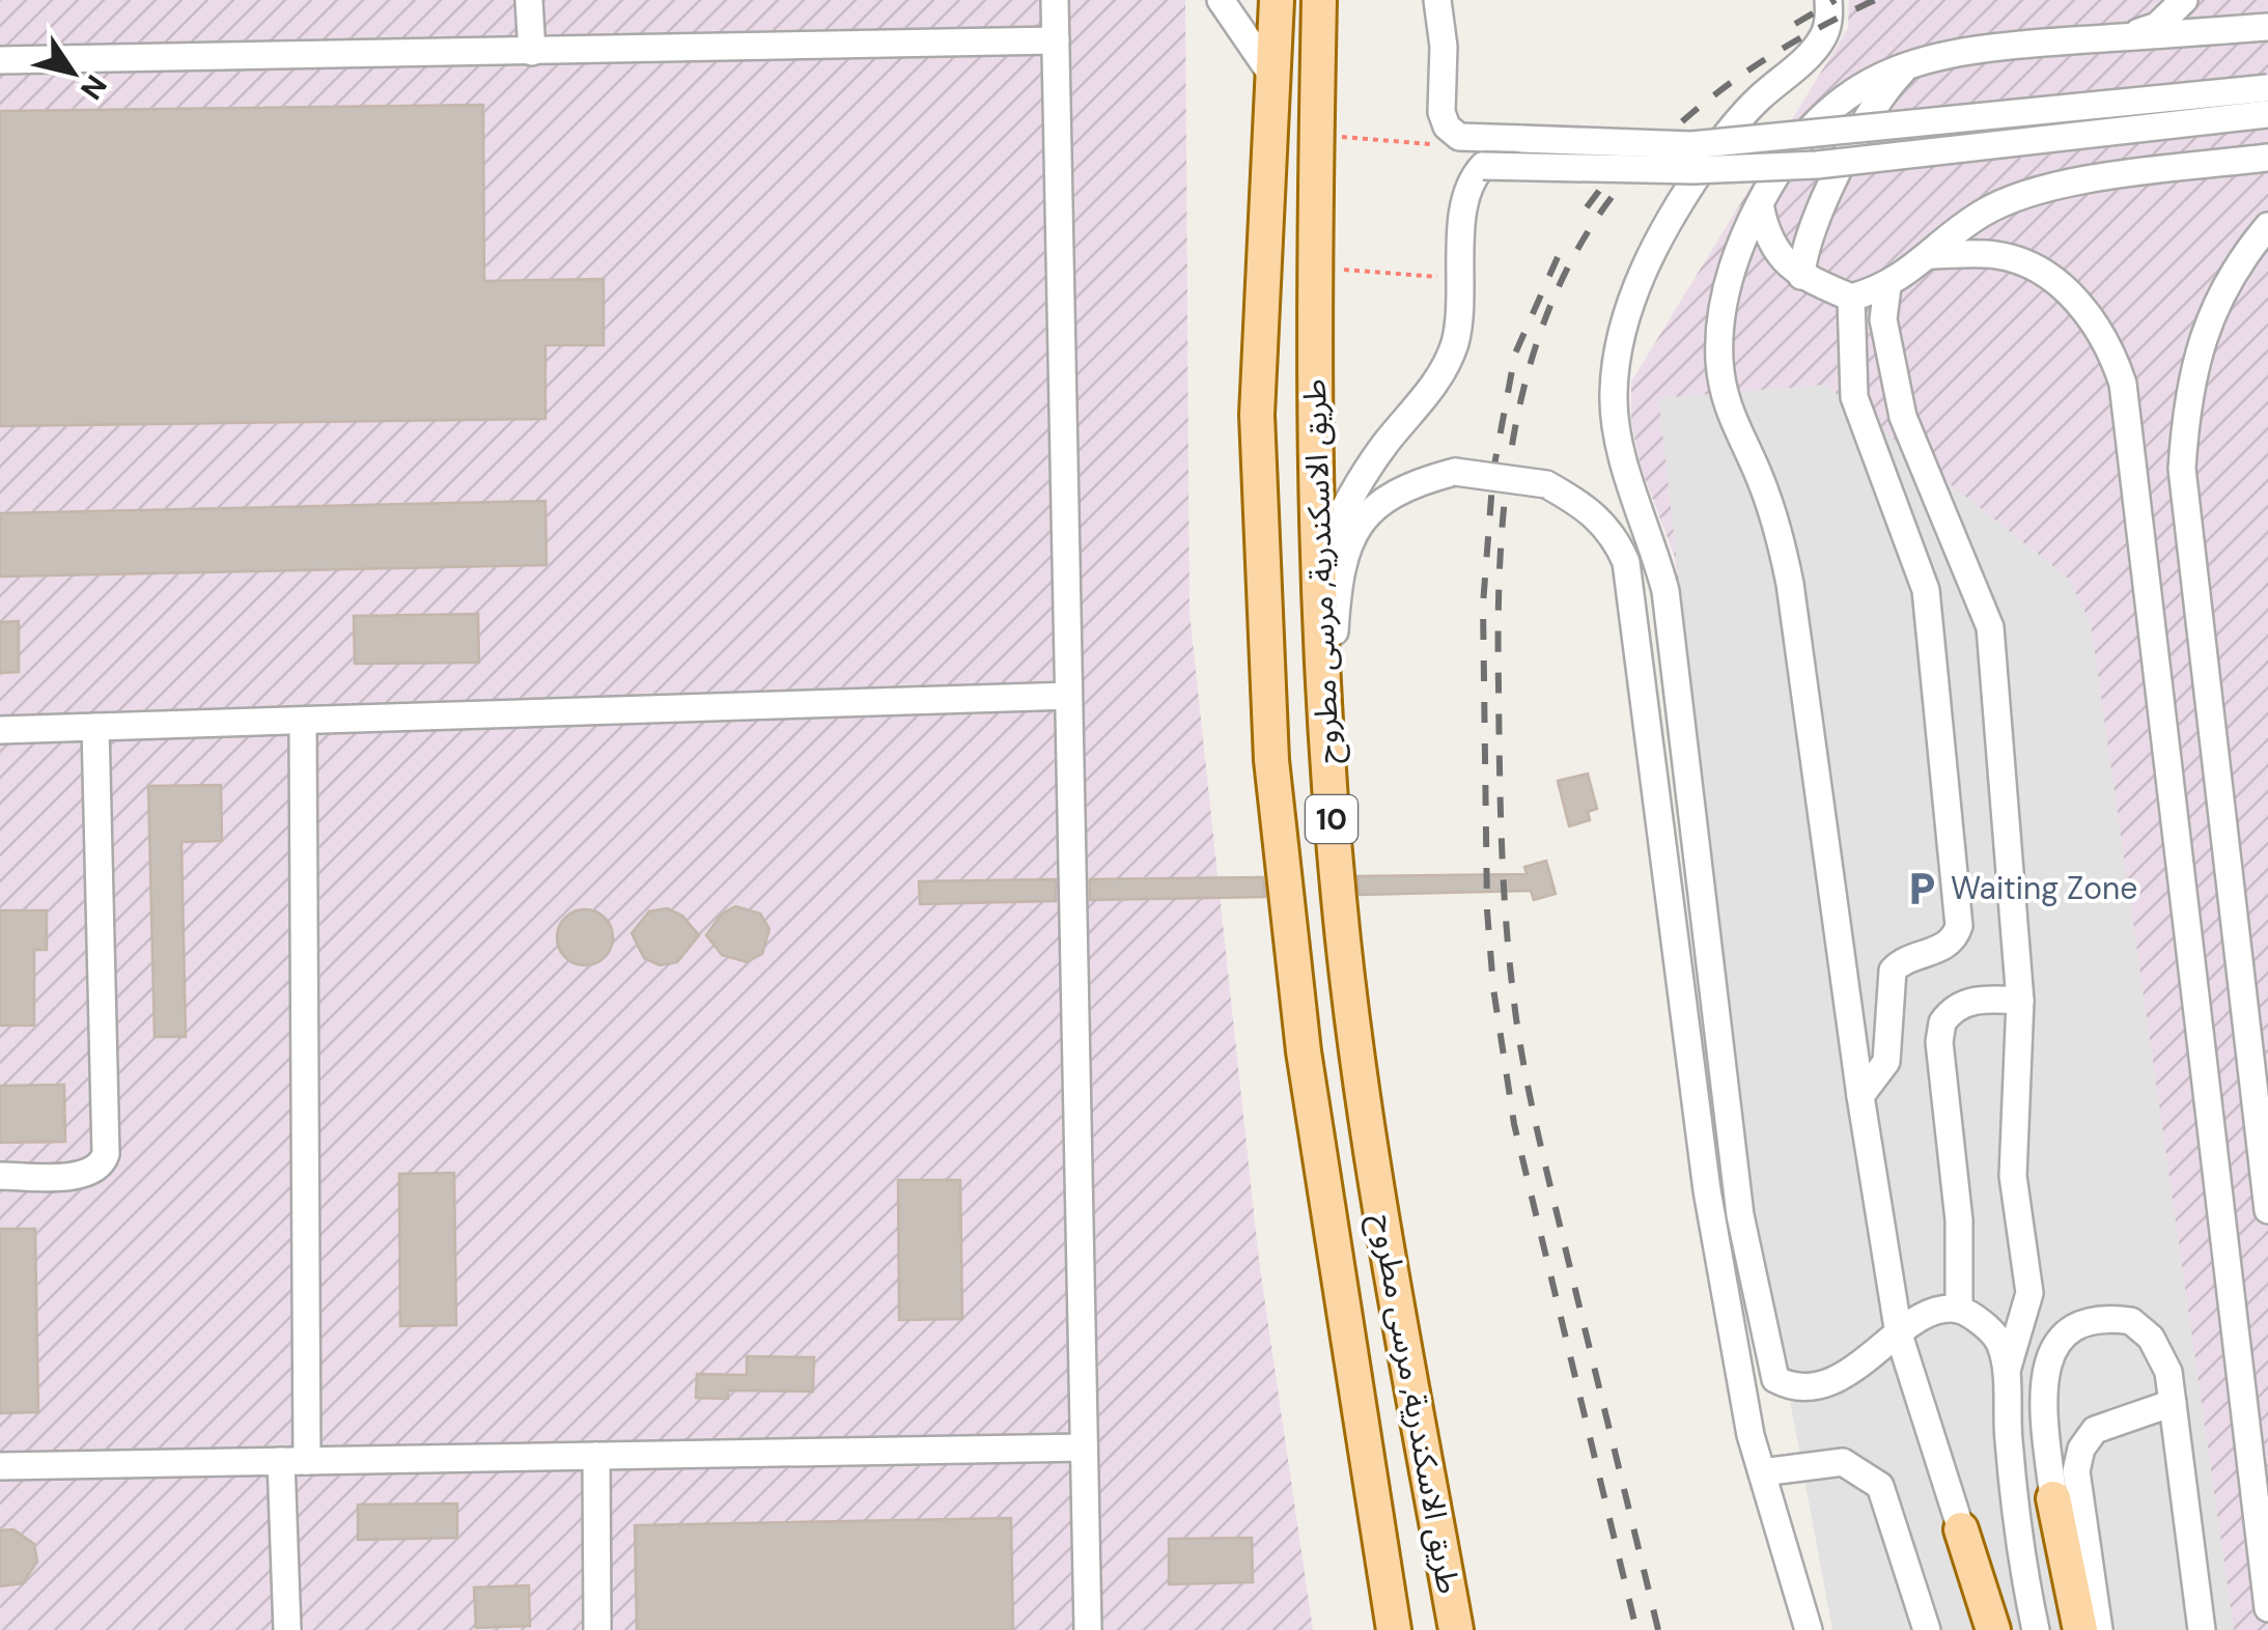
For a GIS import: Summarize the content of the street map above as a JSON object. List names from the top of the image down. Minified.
{"streets":{"main road":["طريق الاسكندرية, مرسى مطروح","10"]},"places":{"parking":["Waiting Zone"]},"north":"bottom right"}
